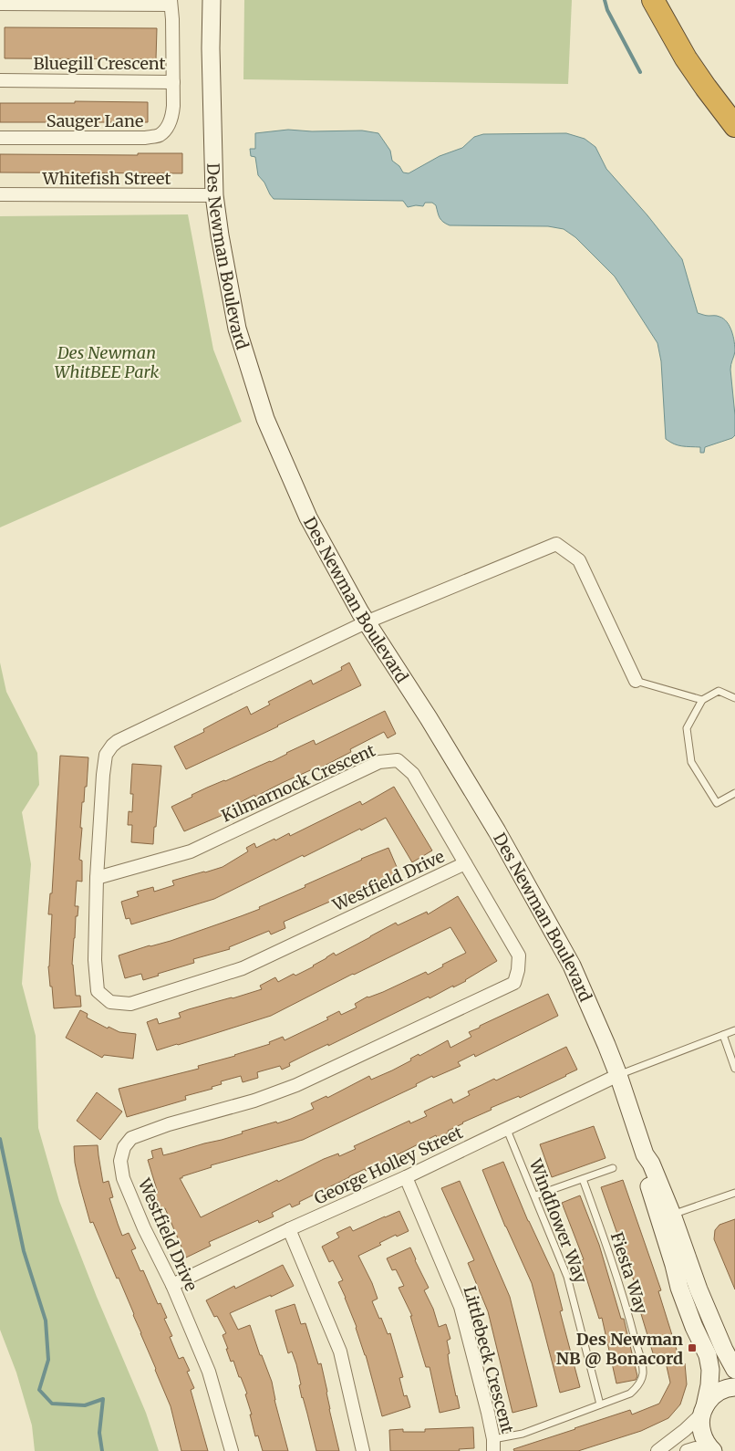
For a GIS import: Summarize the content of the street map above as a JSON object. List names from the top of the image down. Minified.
{"streets":{"street":["Bluegill Crescent","Sauger Lane","Whitefish Street","Des Newman Boulevard","Kilmarnock Crescent","Westfield Drive","George Holley Street","Littlebeck Crescent"],"lane":["Windflower Way","Fiesta Way"]},"crossings":[["Bluegill Crescent","Sauger Lane"],["Whitefish Street","Des Newman Boulevard"],["Des Newman Boulevard","Westfield Drive"],["Des Newman Boulevard","George Holley Street"],["Kilmarnock Crescent","Westfield Drive"],["Westfield Drive","George Holley Street"],["George Holley Street","Windflower Way"],["George Holley Street","Littlebeck Crescent"],["Windflower Way","Fiesta Way"],["Fiesta Way","Littlebeck Crescent"]],"parks":["Des Newman WhitBEE Park"],"places":{"transit":["Des Newman NB @ Bonacord"]}}
